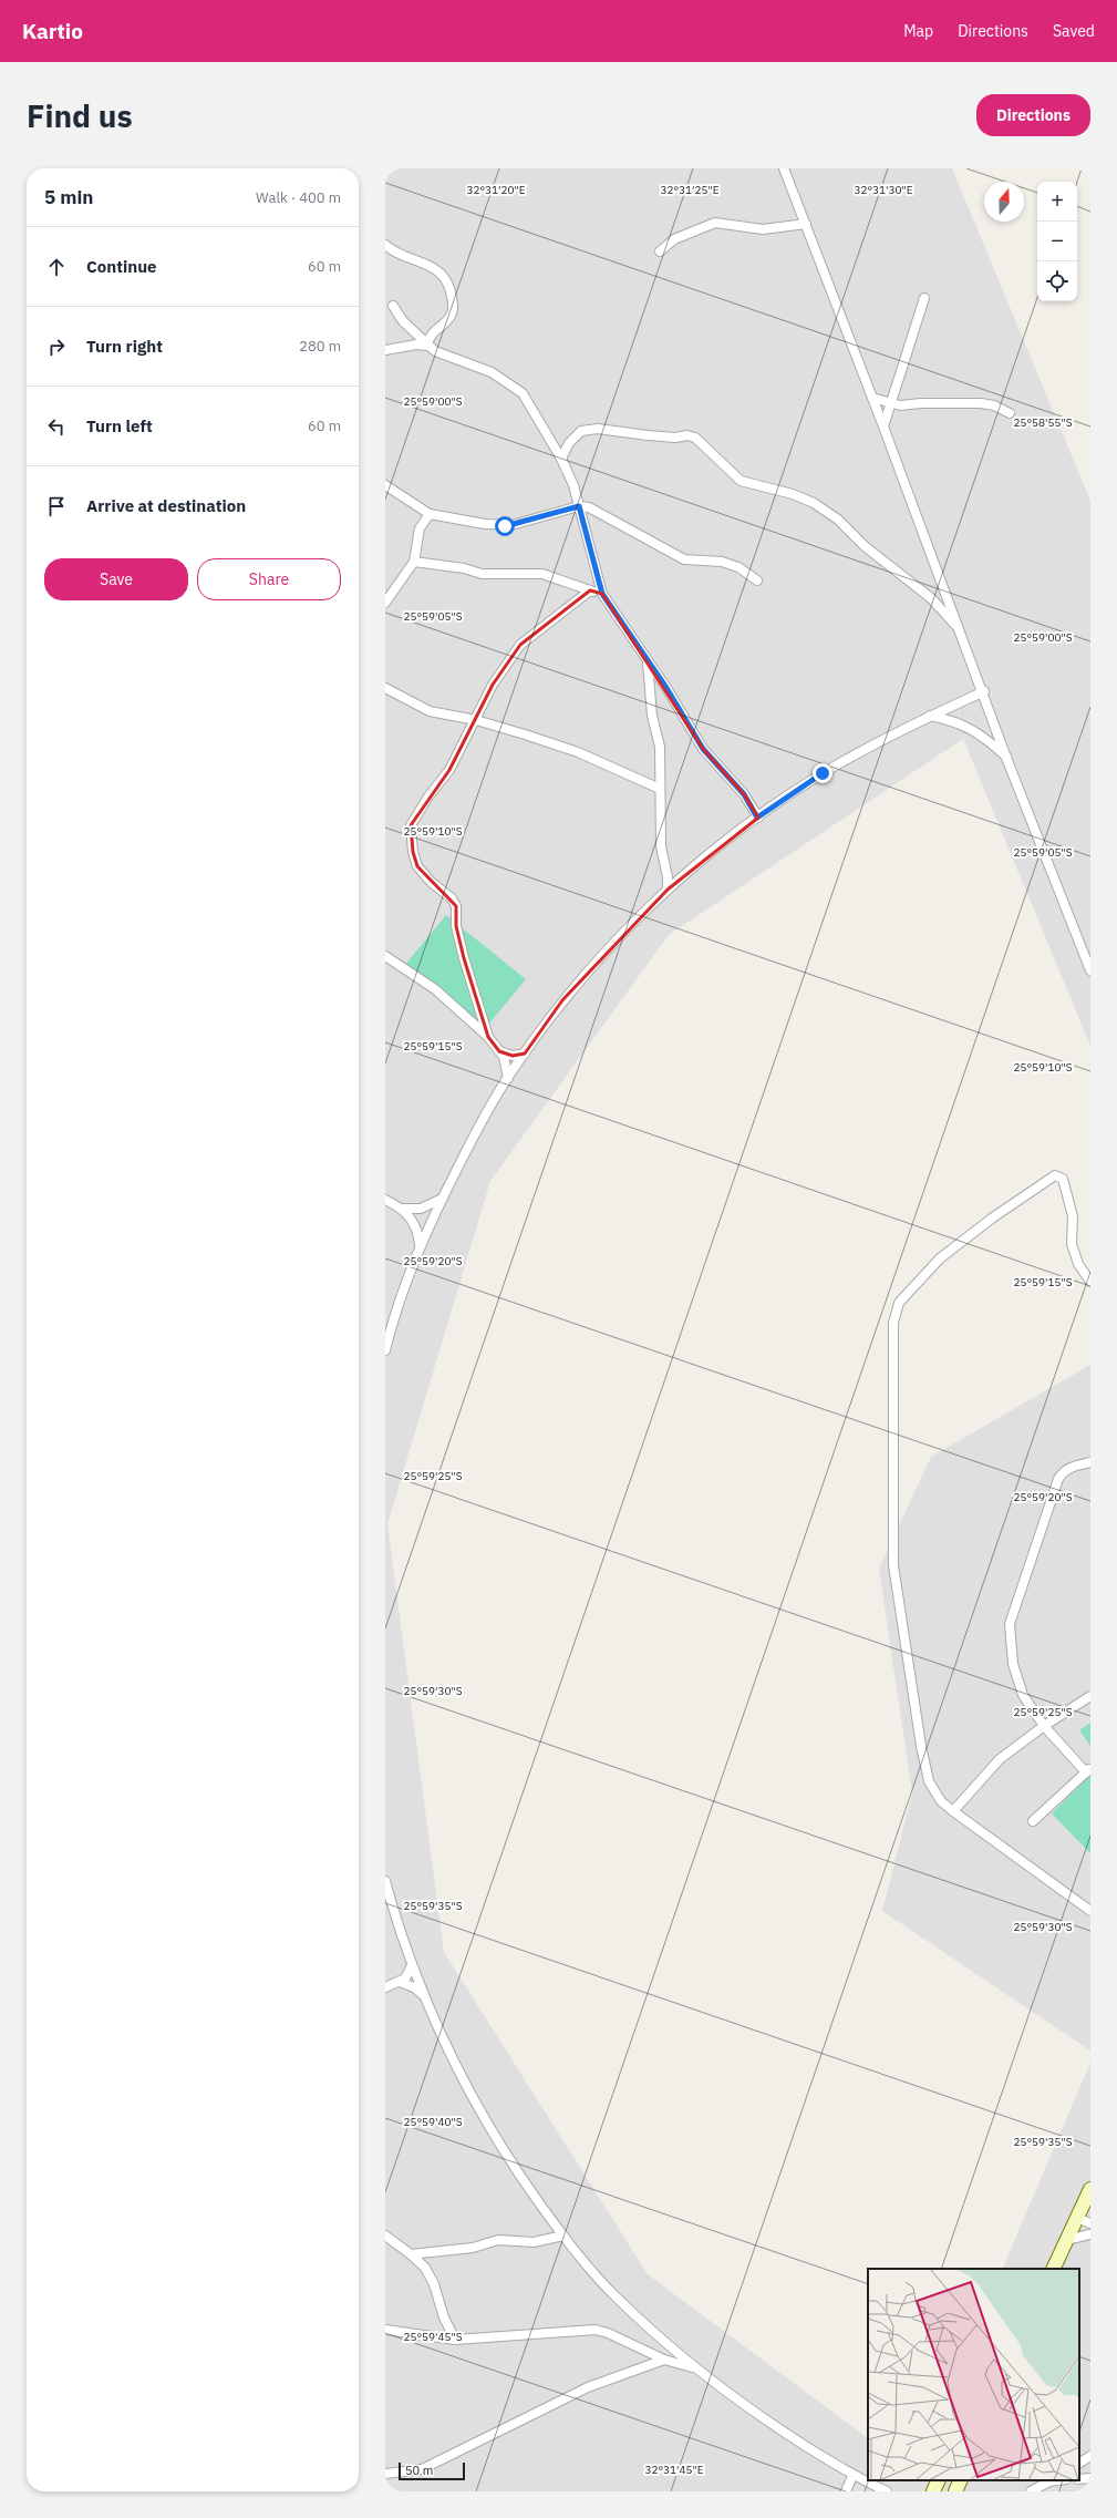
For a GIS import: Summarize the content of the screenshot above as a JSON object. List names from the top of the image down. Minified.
{"scale_bar":"50 m","north":"top","page":{"header":"Kartio","nav":["Map","Directions","Saved"],"buttons":["Directions",["Save","Share"]],"title":"Find us","heading":["5 min","Walk · 400 m"],"map_buttons":["+","−"],"list":[["Continue","60 m"],["Turn right","280 m"],["Turn left","60 m"],"Arrive at destination"],"scale":"50 m"},"coordinates":["32°31'25\"E","32°31'20\"E","32°31'30\"E","25°59'00\"S","25°58'55\"S","25°59'05\"S","25°59'10\"S","25°59'15\"S","25°59'20\"S","25°59'25\"S","25°59'30\"S","25°59'35\"S","25°59'40\"S","25°59'45\"S","32°31'45\"E"]}
